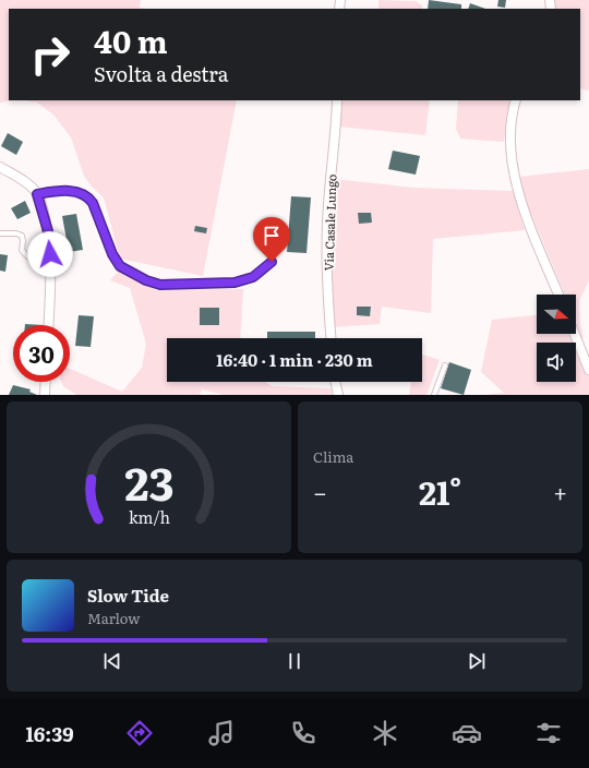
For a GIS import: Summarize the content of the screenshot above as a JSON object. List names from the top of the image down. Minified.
{"streets":{"street":["Via Casale Lungo"]},"north":"right","page":{"turn":["40 m","Svolta a destra"],"limit":"30","trip":"16:40 · 1 min · 230 m","tile":"Clima","heat":["−","21°","+"],"song":["Slow Tide","Marlow"],"tabs":"16:39","gauge":["23","km/h"]}}
